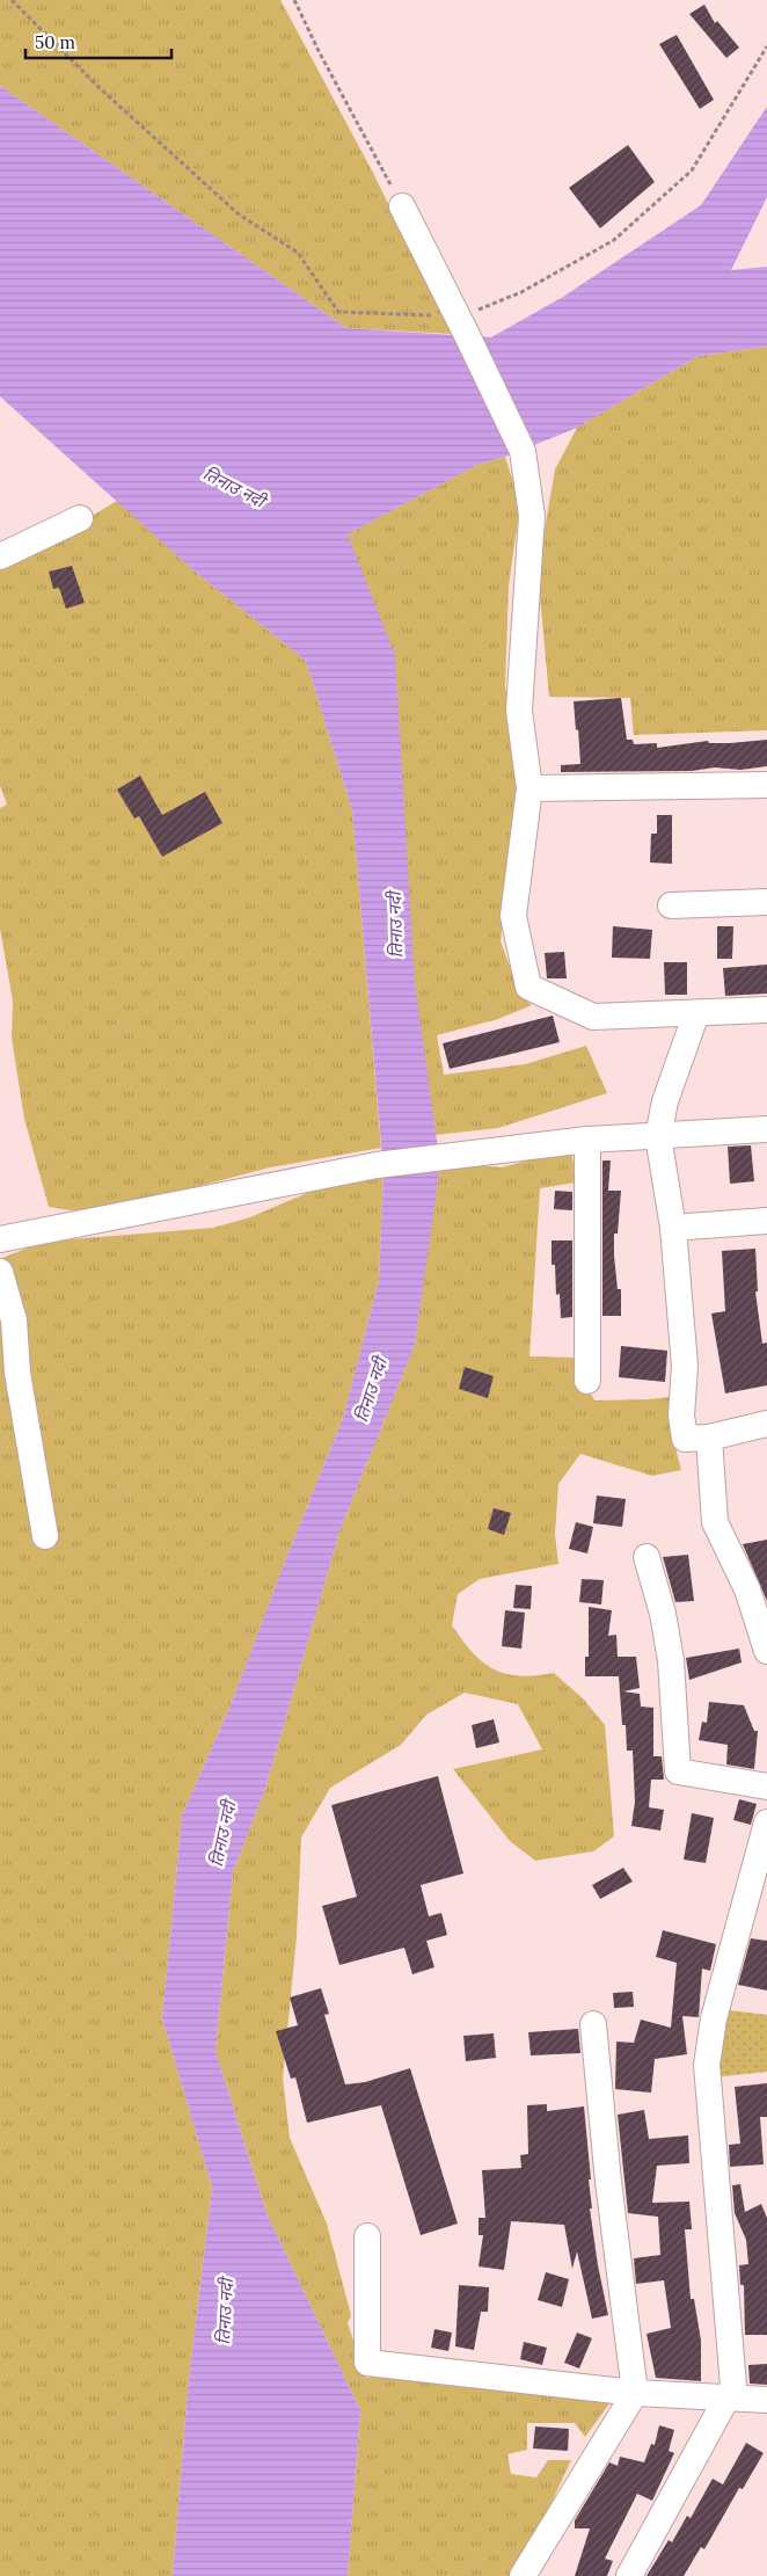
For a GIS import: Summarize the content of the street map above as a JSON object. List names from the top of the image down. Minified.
{"water":["तिनाउ नदी"],"scale_bar":"50 m"}
